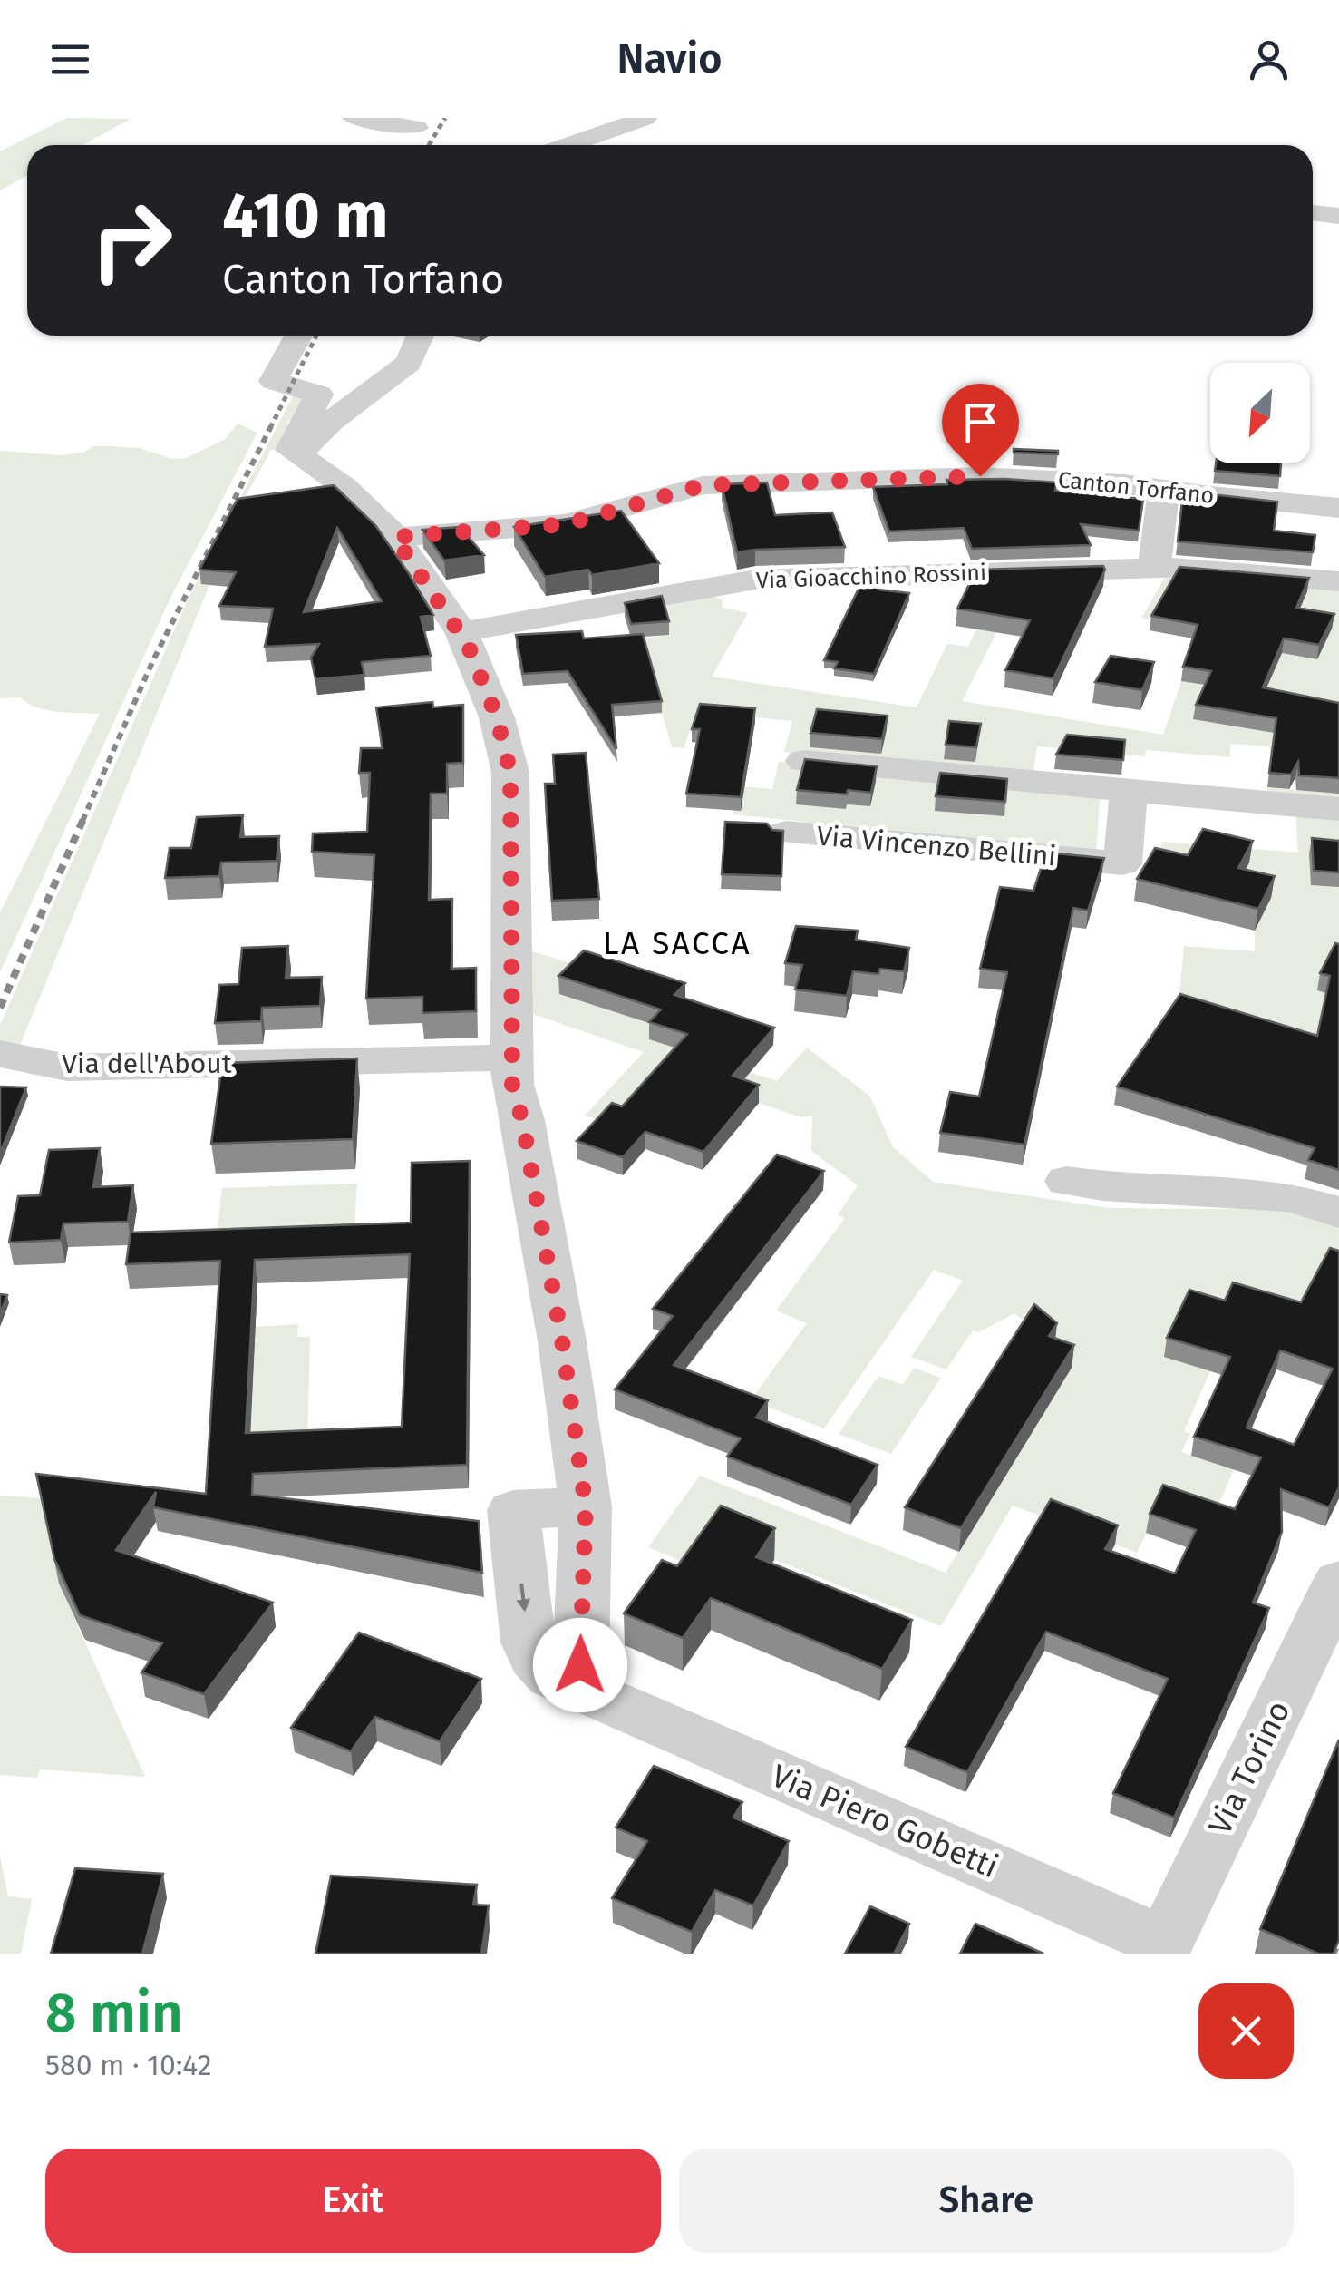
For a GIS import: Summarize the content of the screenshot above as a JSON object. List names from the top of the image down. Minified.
{"streets":{"street":["Canton Torfano","Via Gioacchino Rossini","Via Vincenzo Bellini","Via dell'About","Via Torino","Via Piero Gobetti"]},"crossings":[["Via Torino","Via Piero Gobetti"]],"districts":["LA SACCA"],"north":"bottom left","page":{"header":"Navio","turn":["410 m","Canton Torfano"],"heading":["8 min","580 m · 10:42"],"buttons":["Exit","Share"]}}
